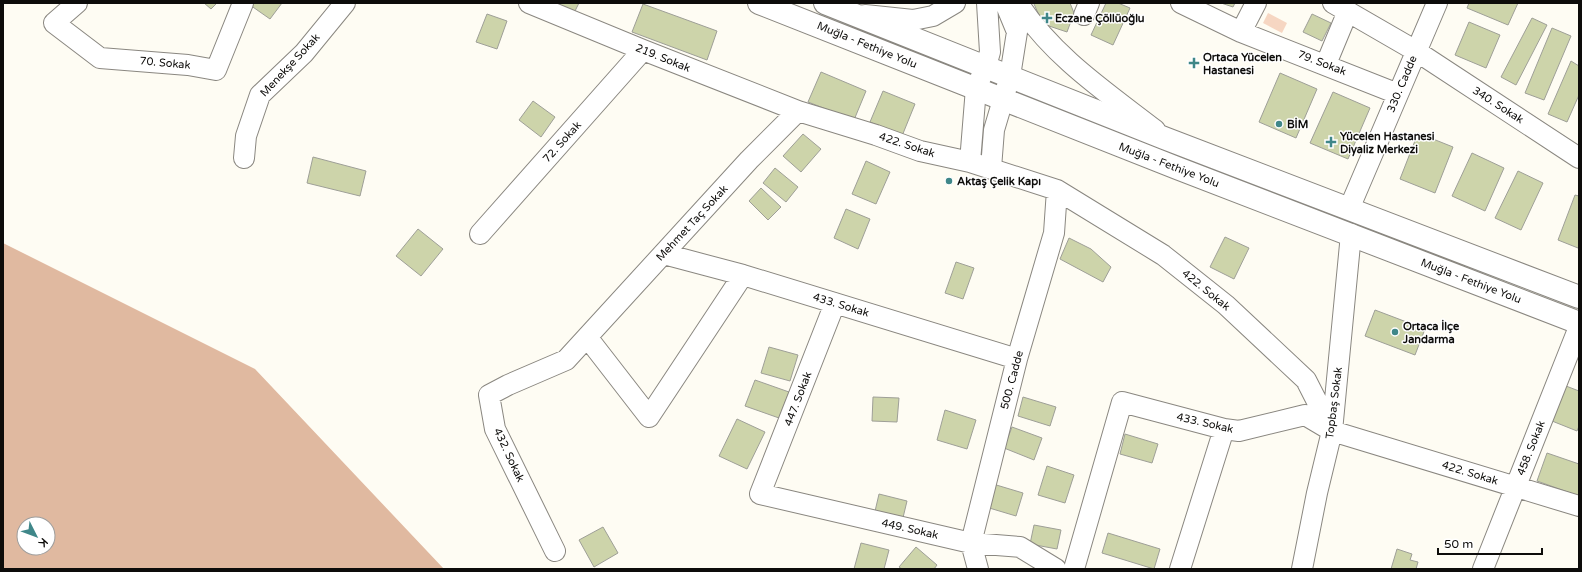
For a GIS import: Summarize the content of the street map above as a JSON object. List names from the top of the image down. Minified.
{"streets":{"highway":["Muğla - Fethiye Yolu"],"street":["219. Sokak","70. Sokak","79. Sokak","Menekşe Sokak","330. Cadde","340. Sokak","72. Sokak","422. Sokak","Mehmet Taç Sokak","433. Sokak","500. Cadde","447. Sokak","Topbaş Sokak","458. Sokak","432. Sokak","449. Sokak"]},"crossings":[["Muğla - Fethiye Yolu","Topbaş Sokak"],["219. Sokak","72. Sokak"],["219. Sokak","422. Sokak"],["219. Sokak","Mehmet Taç Sokak"],["79. Sokak","330. Cadde"],["330. Cadde","340. Sokak"],["422. Sokak","Mehmet Taç Sokak"],["422. Sokak","433. Sokak"],["422. Sokak","500. Cadde"],["422. Sokak","Topbaş Sokak"],["422. Sokak","458. Sokak"],["Mehmet Taç Sokak","433. Sokak"],["Mehmet Taç Sokak","432. Sokak"],["433. Sokak","500. Cadde"],["433. Sokak","447. Sokak"],["433. Sokak","Topbaş Sokak"],["500. Cadde","449. Sokak"],["447. Sokak","449. Sokak"]],"places":{"health":["Eczane Çöllüoğlu","Ortaca Yücelen Hastanesi","Yücelen Hastanesi Diyaliz Merkezi"],"other":["BİM","Aktaş Çelik Kapı","Ortaca İlçe Jandarma"]},"scale_bar":"50 m","north":"bottom right"}
